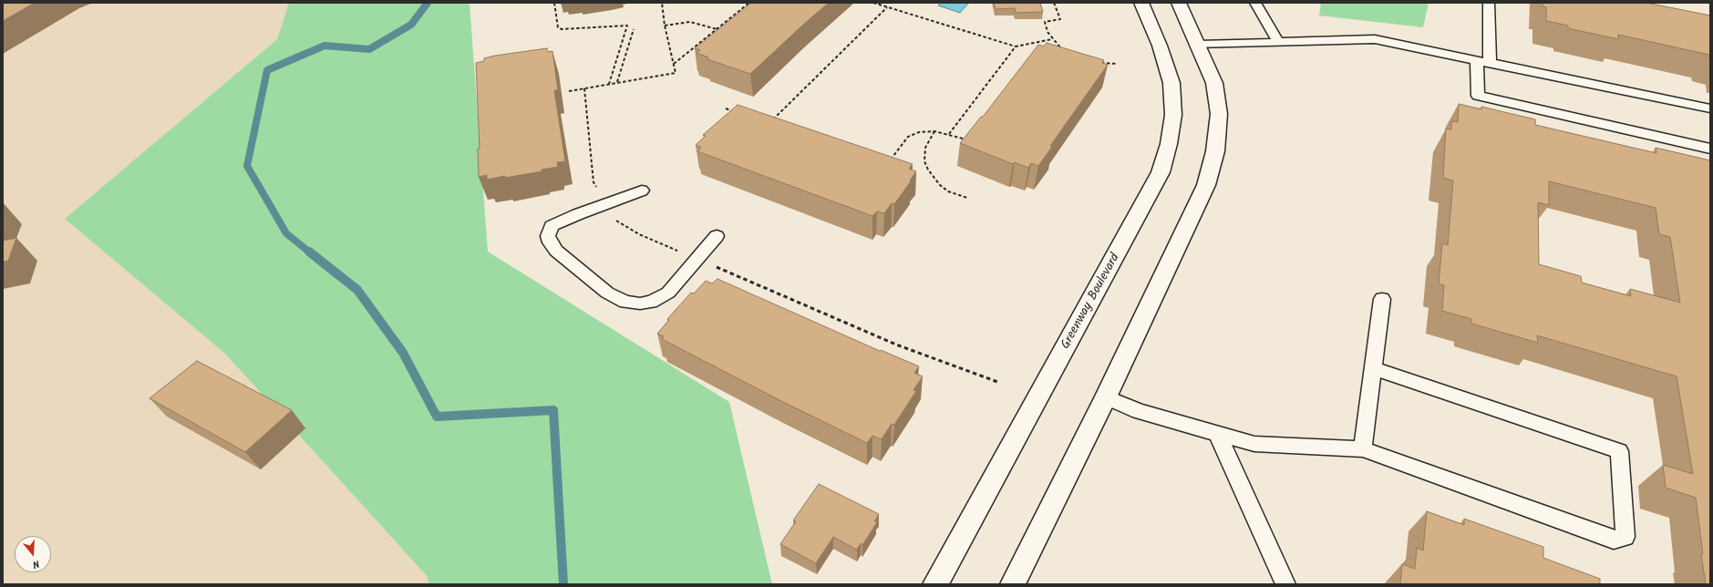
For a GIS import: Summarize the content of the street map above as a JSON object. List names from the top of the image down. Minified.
{"streets":{"street":["Greenway Boulevard"]},"north":"bottom"}
